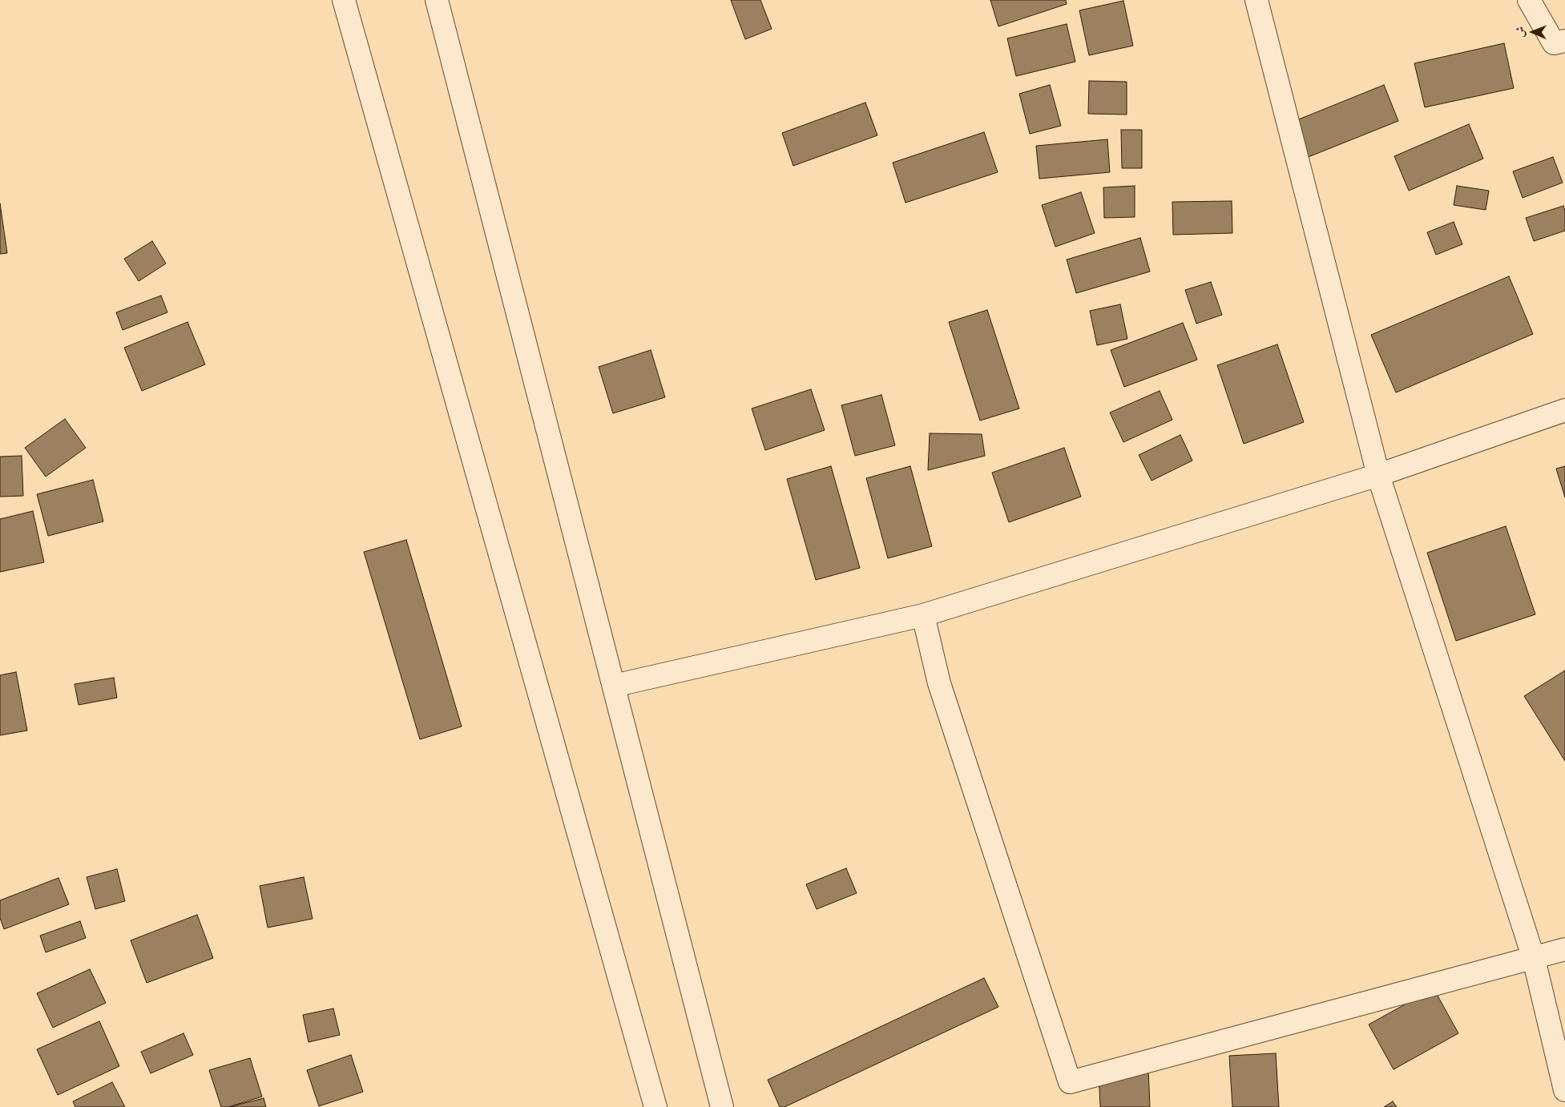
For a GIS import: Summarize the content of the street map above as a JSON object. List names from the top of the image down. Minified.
{"north":"left"}
